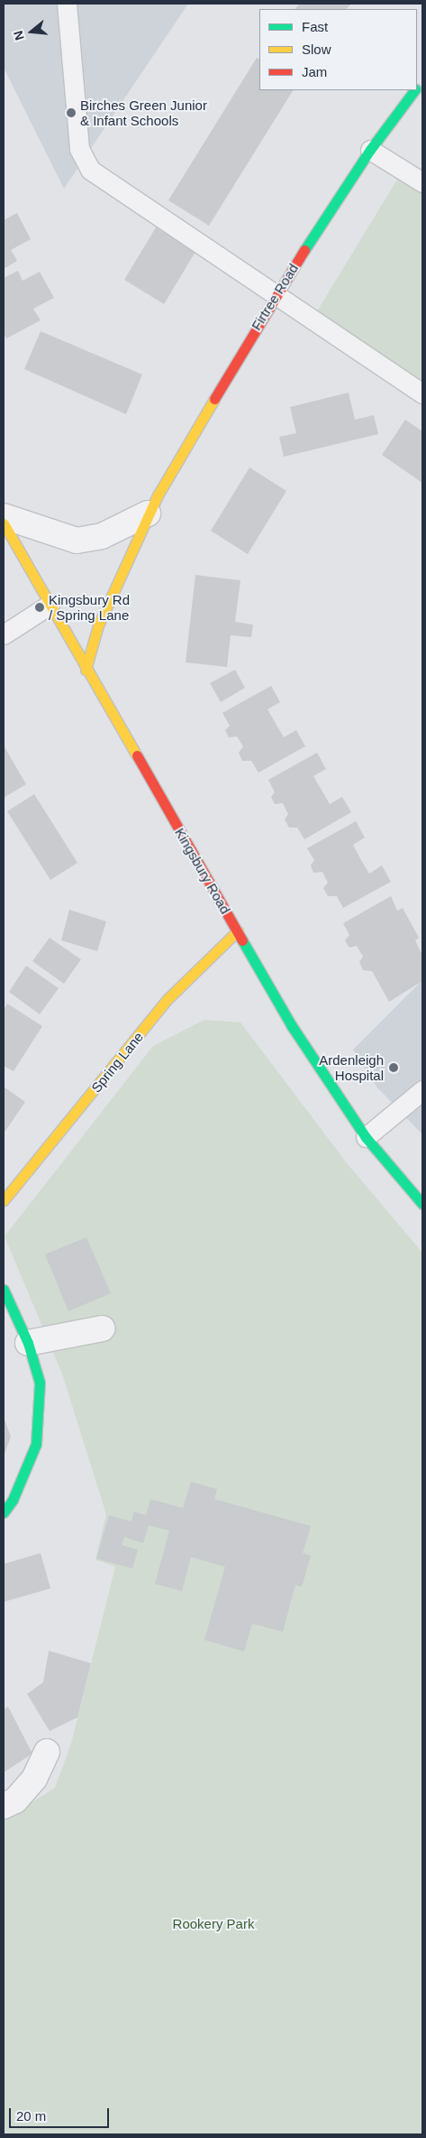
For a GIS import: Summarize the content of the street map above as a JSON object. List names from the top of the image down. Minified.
{"streets":{"street":["Firtree Road","Kingsbury Road","Spring Lane"]},"crossings":[["Firtree Road","Kingsbury Road"],["Kingsbury Road","Spring Lane"]],"parks":["Rookery Park"],"places":["Birches Green Junior & Infant Schools","Kingsbury Rd / Spring Lane","Ardenleigh Hospital"],"legend":["Fast","Slow","Jam"],"scale_bar":"20 m","north":"left"}
